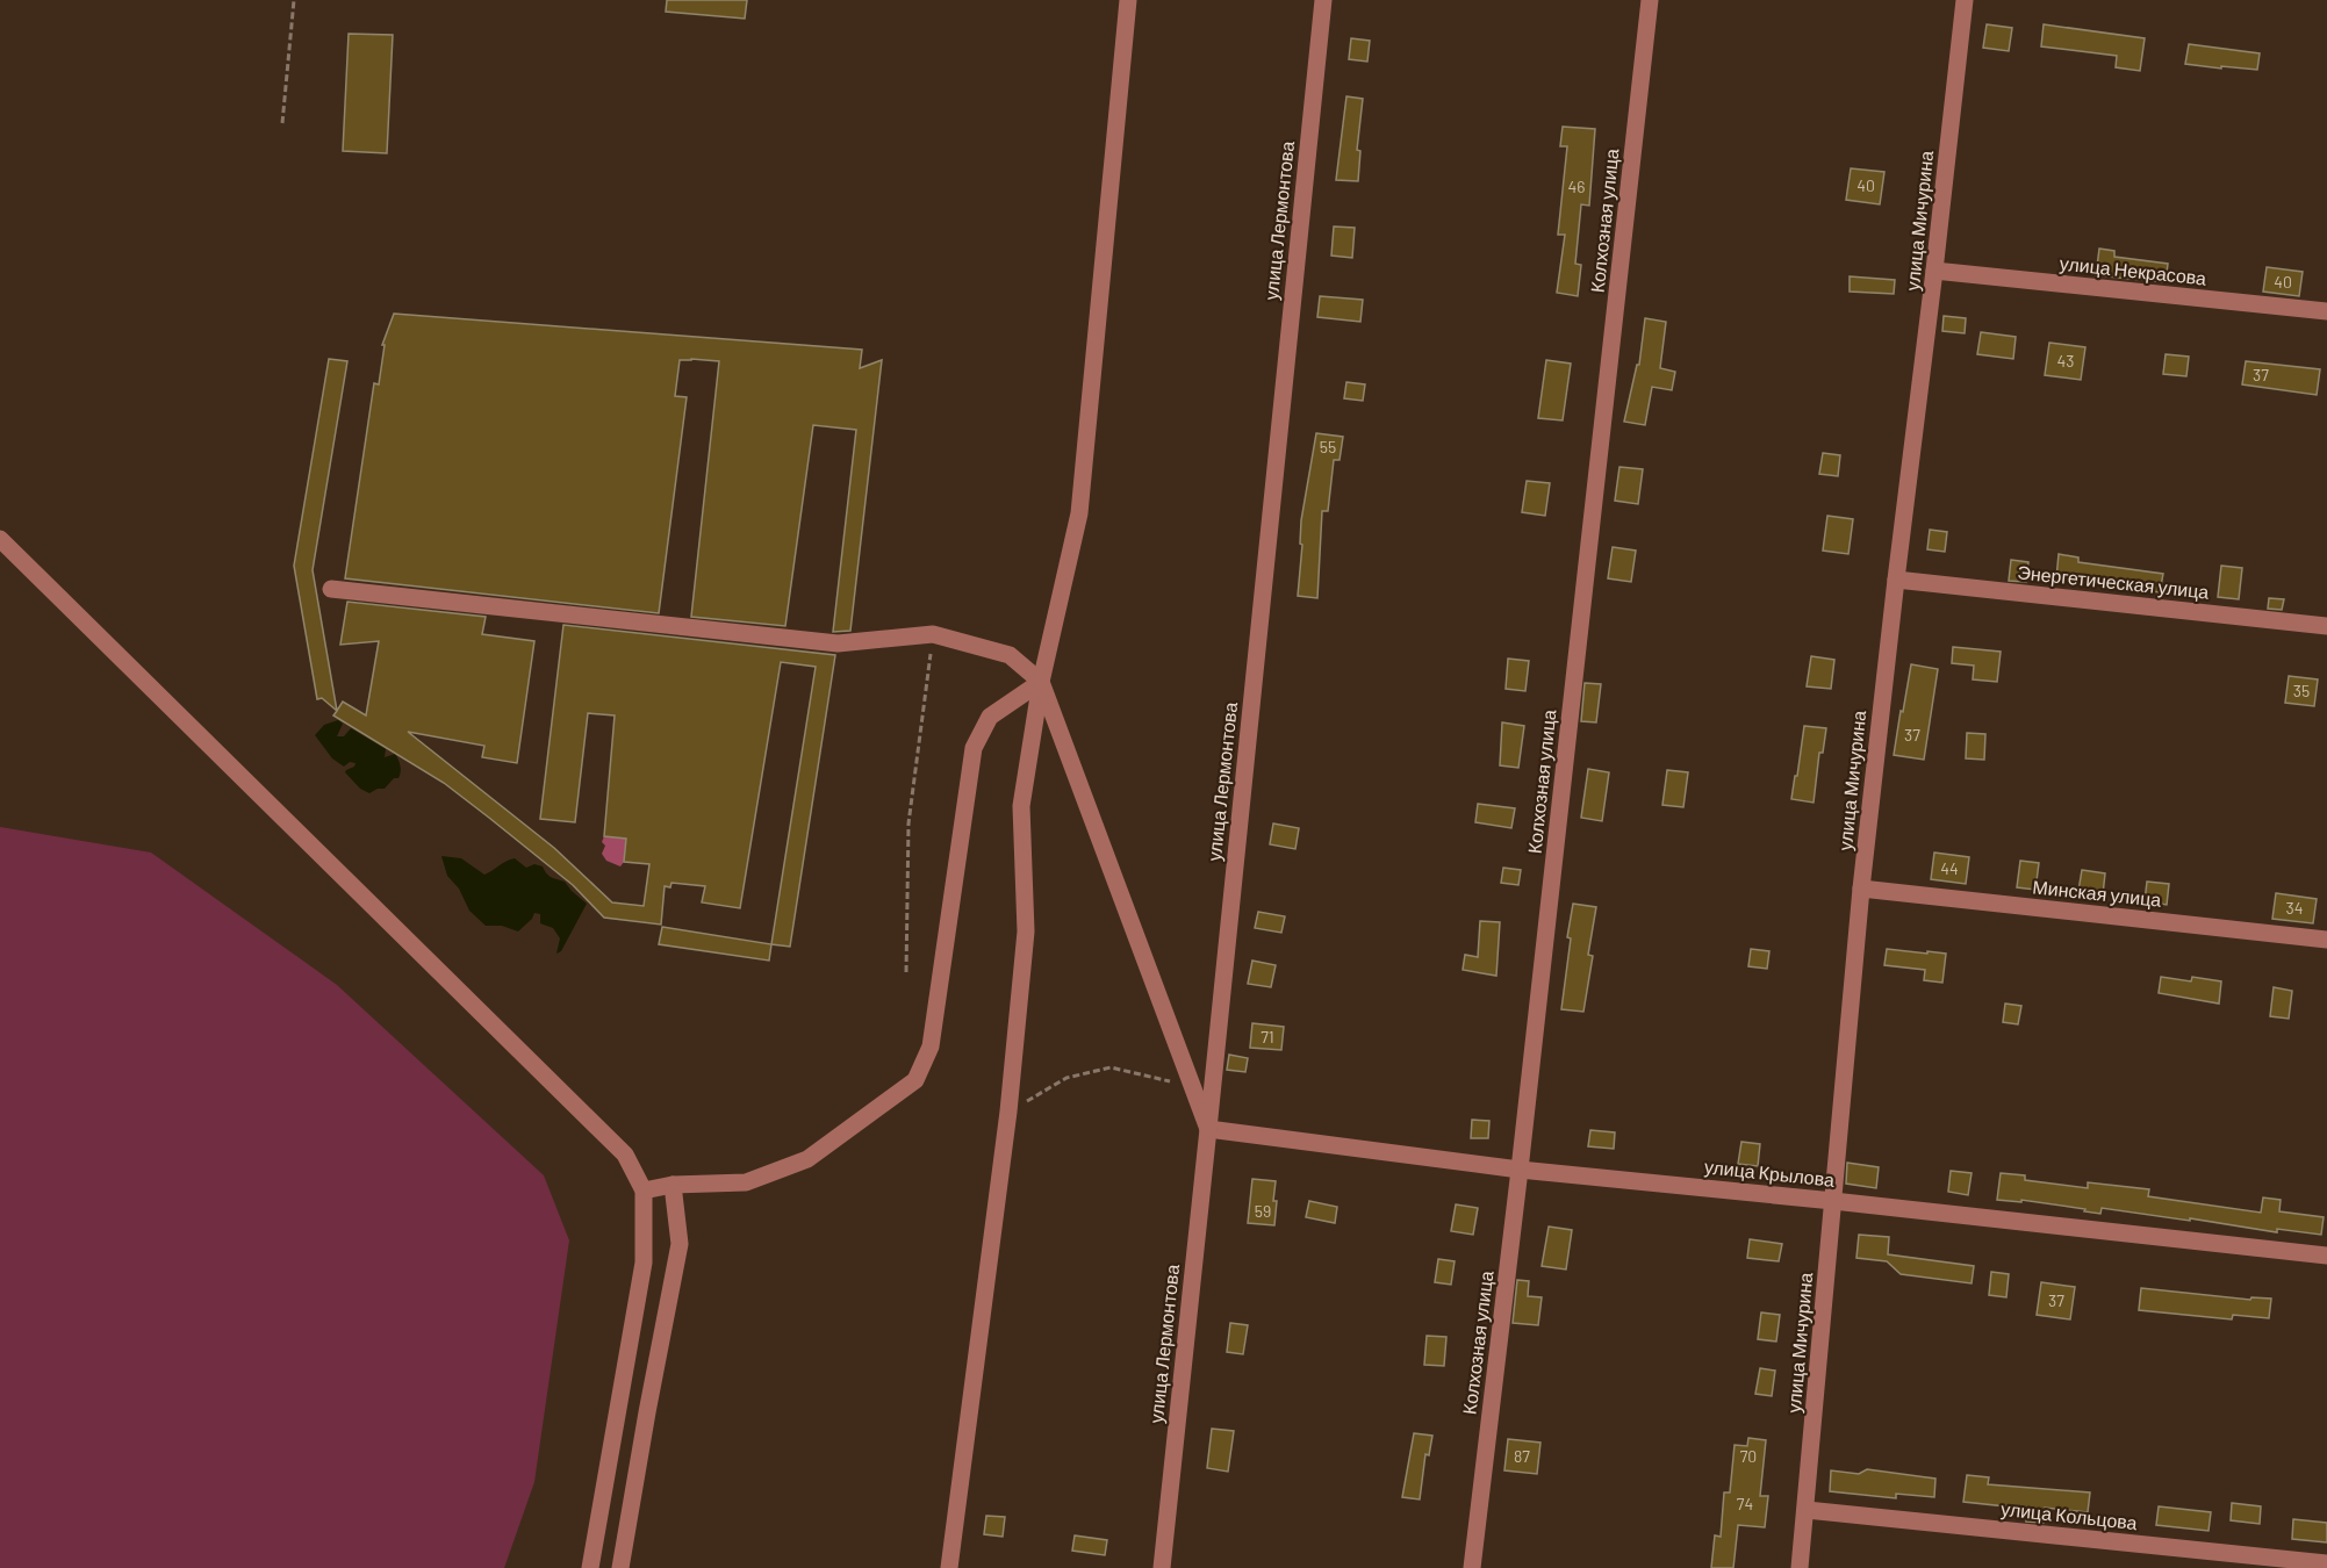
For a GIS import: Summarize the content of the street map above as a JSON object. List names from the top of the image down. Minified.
{"streets":{"street":["улица Лермонтова","Колхозная улица","улица Мичурина","улица Некрасова","Энергетическая улица","Минская улица","улица Крылова","улица Кольцова"]},"crossings":[["улица Лермонтова","улица Крылова"],["Колхозная улица","улица Крылова"],["улица Мичурина","улица Некрасова"],["улица Мичурина","Энергетическая улица"],["улица Мичурина","Минская улица"],["улица Мичурина","улица Крылова"],["улица Мичурина","улица Кольцова"]],"house_numbers":["40","46","40","43","37","55","35","37","44","34","71","59","37","87","70","74"]}
